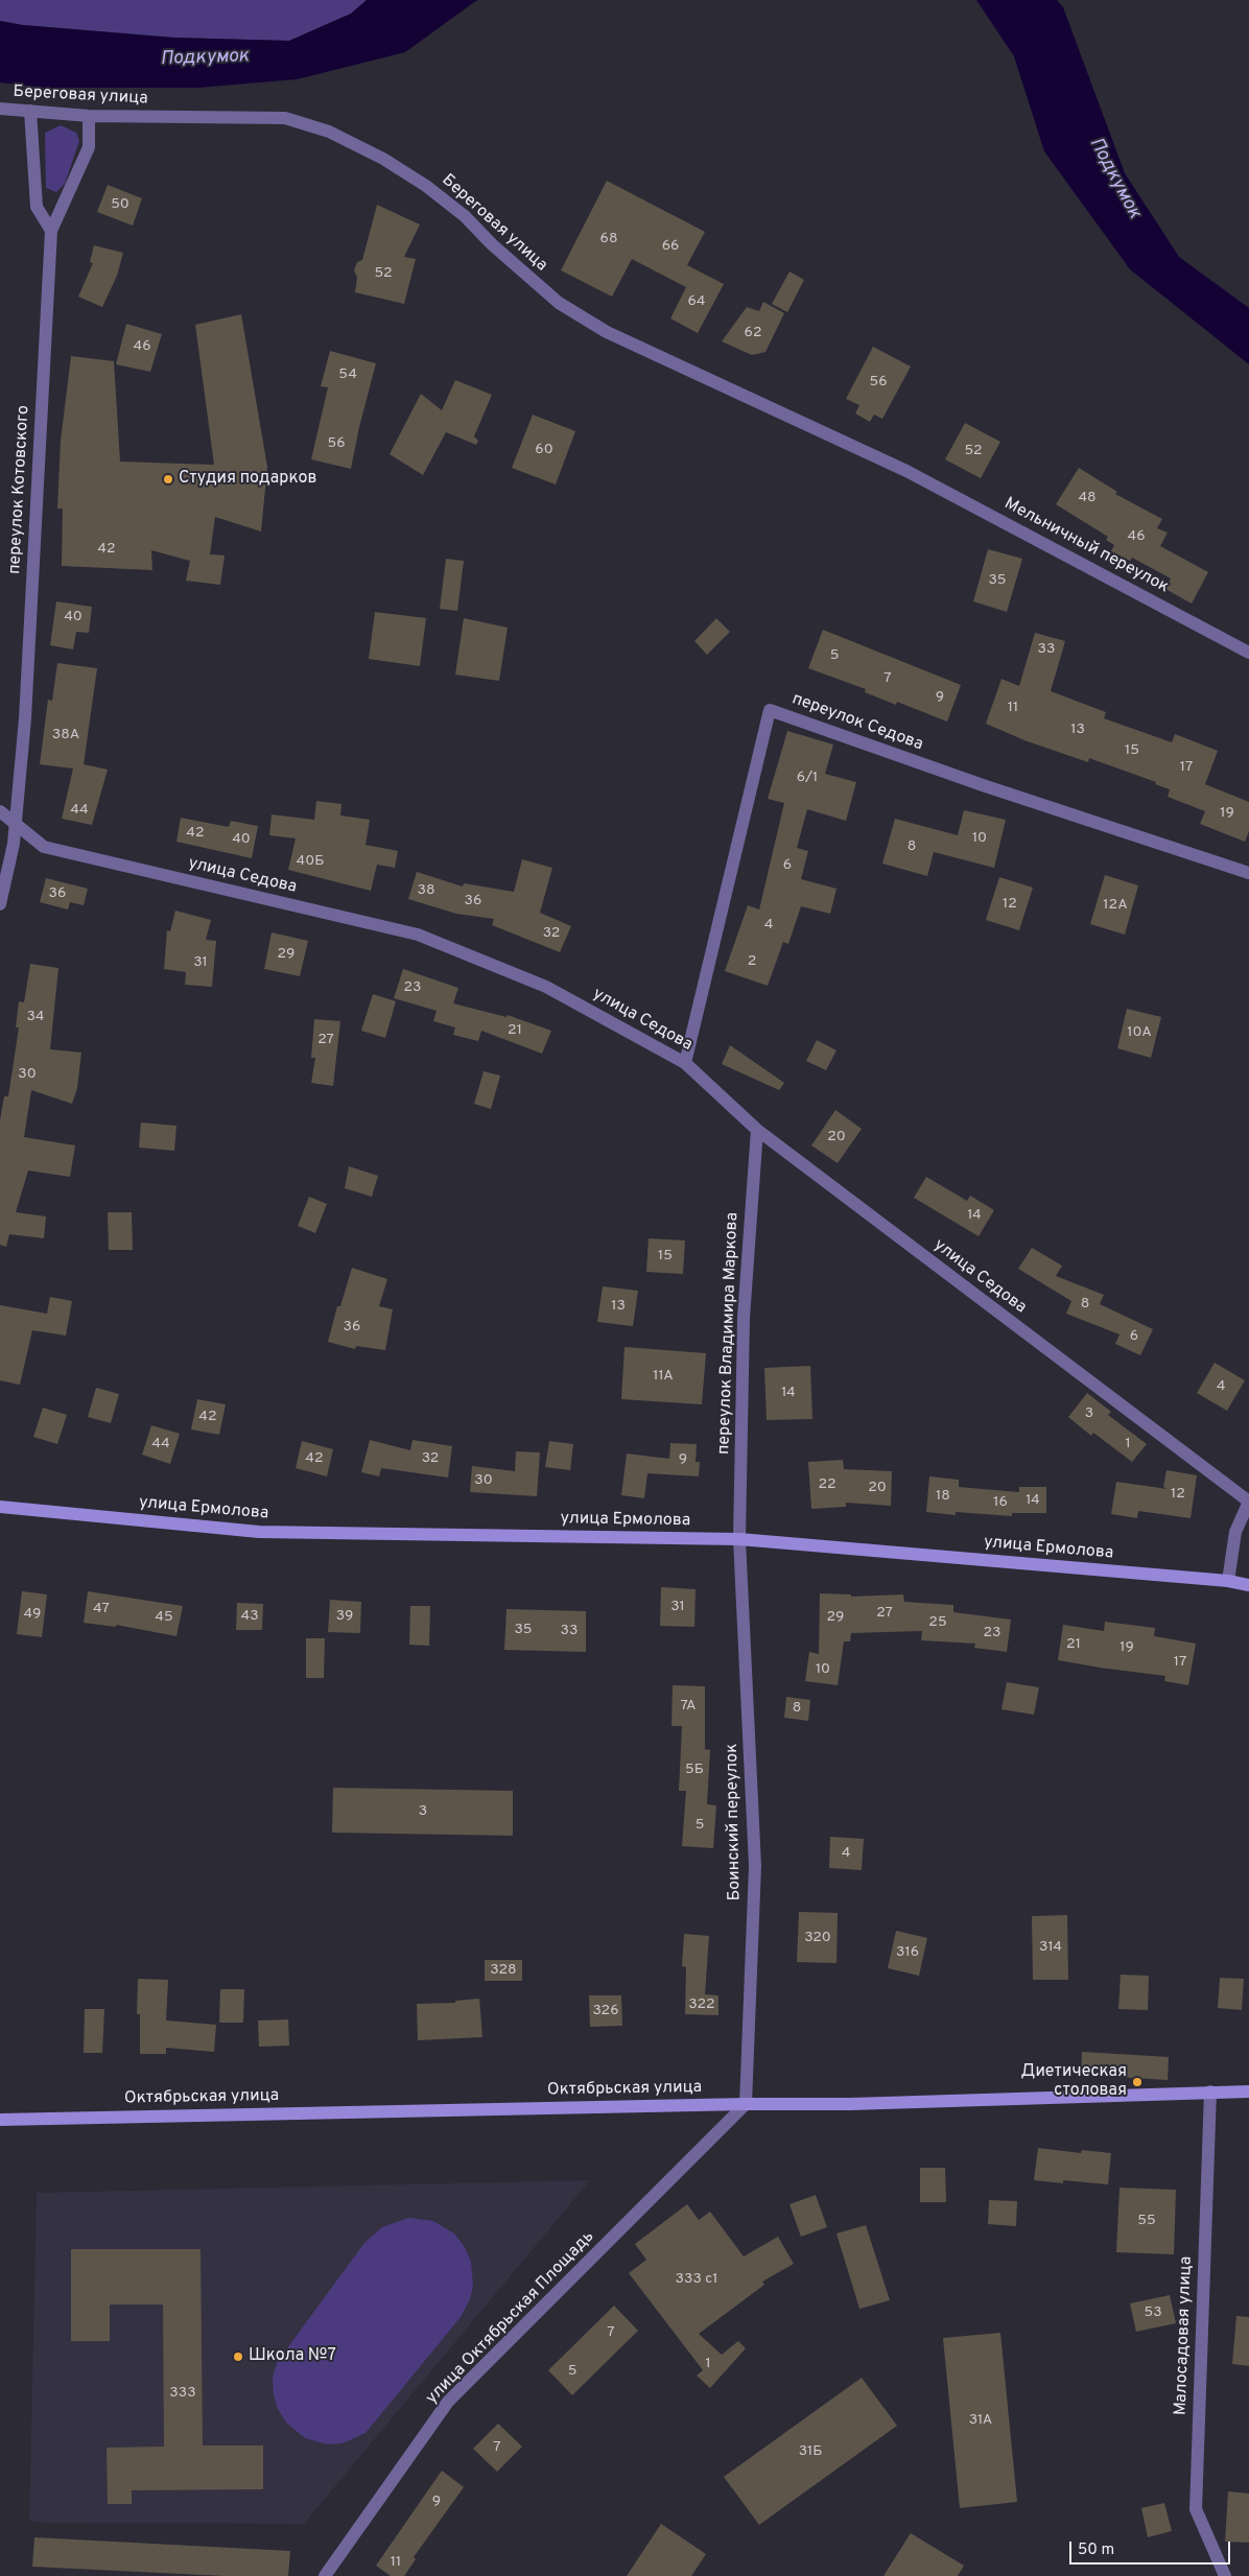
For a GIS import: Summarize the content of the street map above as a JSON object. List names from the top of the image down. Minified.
{"streets":{"street":["Береговая улица","переулок Котовского","Мельничный переулок","переулок Седова","улица Седова","переулок Владимира Маркова","улица Ермолова","Боинский переулок","Октябрьская улица","улица Октябрьская Площадь","Малосадовая улица"]},"crossings":[["Береговая улица","переулок Котовского"],["Береговая улица","Мельничный переулок"],["переулок Котовского","улица Седова"],["переулок Седова","улица Седова"],["улица Седова","переулок Владимира Маркова"],["улица Седова","улица Ермолова"],["переулок Владимира Маркова","улица Ермолова"],["переулок Владимира Маркова","Боинский переулок"],["улица Ермолова","Боинский переулок"],["Боинский переулок","Октябрьская улица"],["Боинский переулок","улица Октябрьская Площадь"],["Октябрьская улица","улица Октябрьская Площадь"],["Октябрьская улица","Малосадовая улица"]],"water":["Подкумок"],"places":["Студия подарков","Диетическая столовая","Школа №7"],"house_numbers":["50","68","66","52","64","62","46","54","56","56","60","52","48","46","42","35","40","33","5","7","9","11","13","38А","15","17","6/1","44","19","42","10","40","8","40Б","6","38","36","36","12","12А","4","32","29","2","31","23","34","21","10А","27","30","20","14","15","8","13","36","6","11А","4","14","3","42","44","1","42","32","9","30","22","20","12","18","14","16","31","47","27","49","43","39","45","29","25","35","33","23","21","19","17","10","7А","8","5Б","3","5","4","320","314","316","328","322","326","55","333 с1","53","7","1","5","333","31А","7","31Б","9","11"],"scale_bar":"50 m"}
